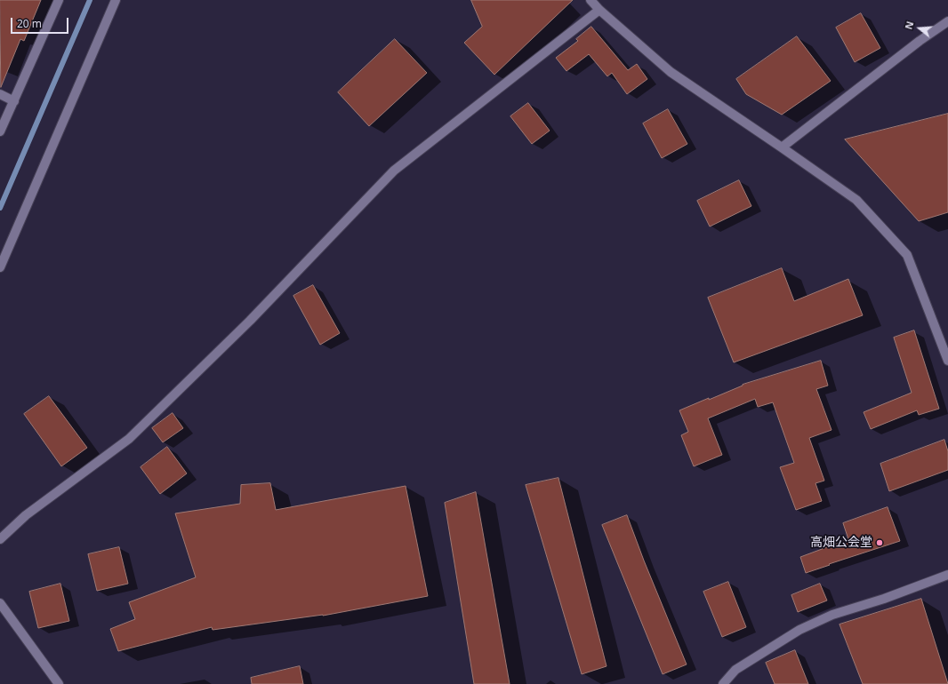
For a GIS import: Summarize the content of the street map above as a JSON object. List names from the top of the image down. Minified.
{"places":["高畑公会堂"],"scale_bar":"20 m","north":"left"}
